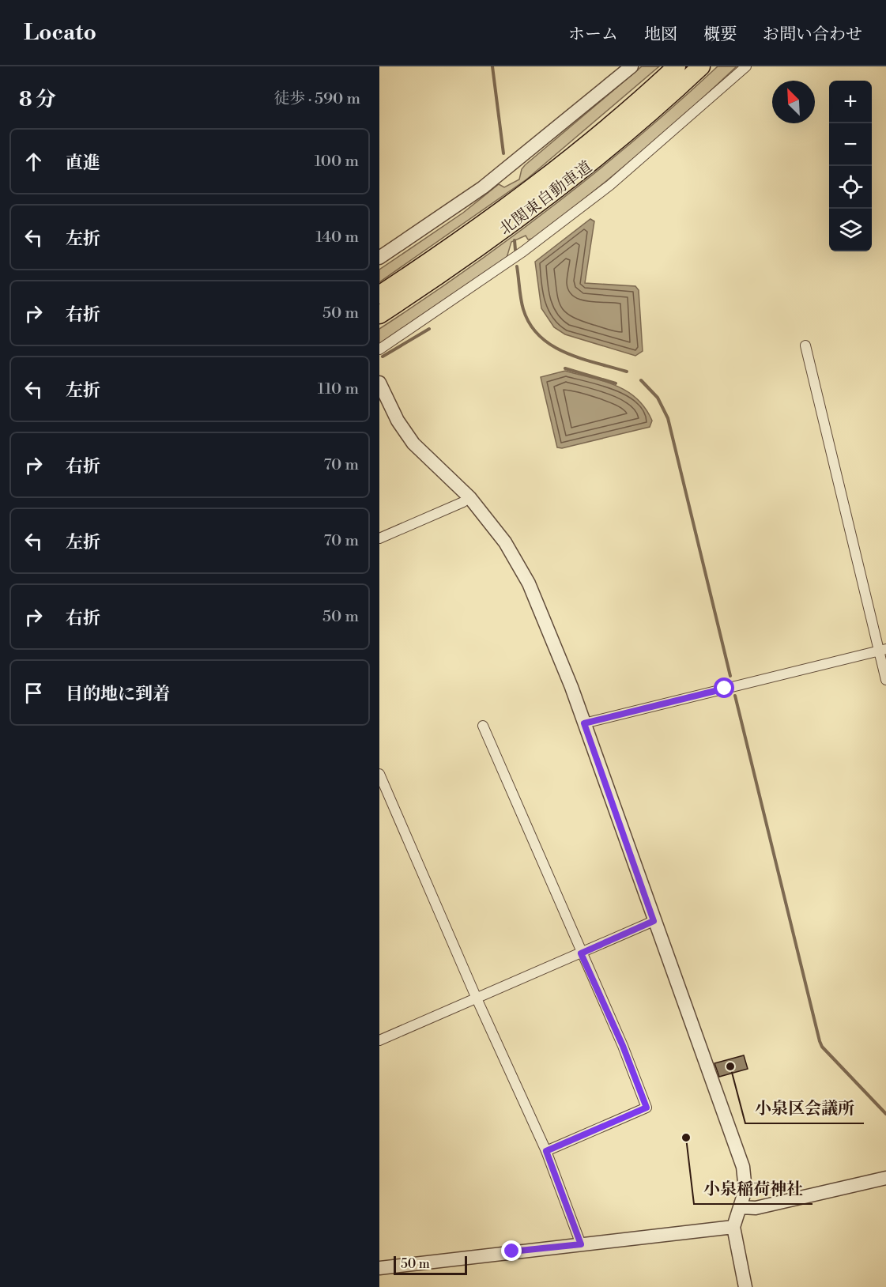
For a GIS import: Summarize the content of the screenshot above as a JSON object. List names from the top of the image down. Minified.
{"streets":{"highway":["北関東自動車道"]},"places":["小泉区会議所","小泉稲荷神社"],"scale_bar":"50 m","north":"top left","page":{"header":"Locato","nav":["ホーム","地図","概要","お問い合わせ"],"heading":["8 分","徒歩 · 590 m"],"map_buttons":["+","−"],"list":[["直進","100 m"],["左折","140 m"],["右折","50 m"],["左折","110 m"],["右折","70 m"],["左折","70 m"],["右折","50 m"],"目的地に到着"],"scale":"50 m"}}
